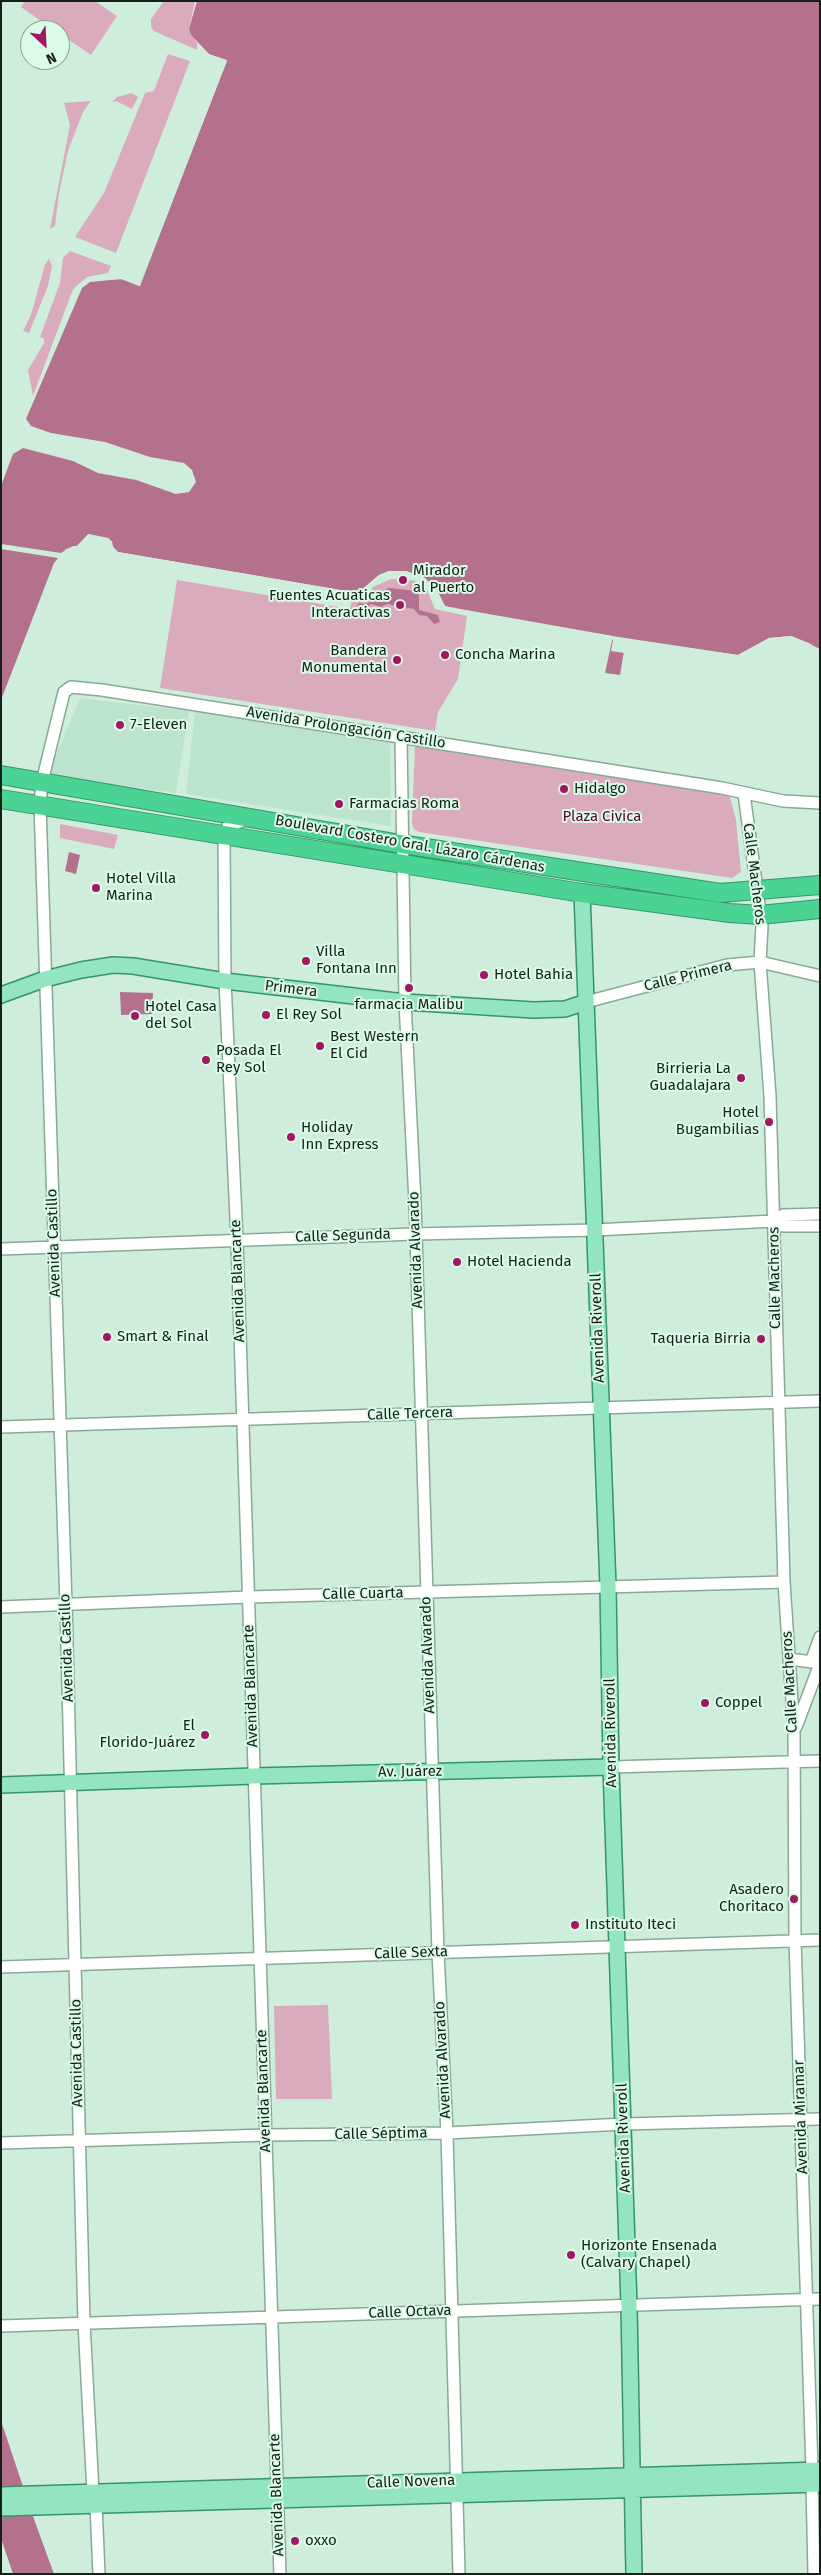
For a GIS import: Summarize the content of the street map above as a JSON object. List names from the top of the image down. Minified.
{"streets":{"highway":["Boulevard Costero Gral. Lázaro Cárdenas"],"main road":["Primera","Avenida Riveroll","Av. Juárez","Calle Novena"],"street":["Avenida Prolongación Castillo","Calle Macheros","Calle Primera","Calle Segunda","Avenida Castillo","Avenida Alvarado","Avenida Blancarte","Calle Tercera","Calle Cuarta","Calle Sexta","Avenida Miramar","Calle Séptima","Calle Octava"]},"crossings":[["Avenida Prolongación Castillo","Boulevard Costero Gral. Lázaro Cárdenas"],["Avenida Prolongación Castillo","Calle Macheros"],["Avenida Prolongación Castillo","Avenida Castillo"],["Avenida Prolongación Castillo","Avenida Alvarado"],["Boulevard Costero Gral. Lázaro Cárdenas","Calle Macheros"],["Boulevard Costero Gral. Lázaro Cárdenas","Avenida Castillo"],["Boulevard Costero Gral. Lázaro Cárdenas","Avenida Alvarado"],["Boulevard Costero Gral. Lázaro Cárdenas","Avenida Blancarte"],["Boulevard Costero Gral. Lázaro Cárdenas","Avenida Riveroll"],["Calle Macheros","Calle Primera"],["Calle Macheros","Calle Segunda"],["Calle Macheros","Calle Tercera"],["Calle Macheros","Calle Cuarta"],["Calle Macheros","Av. Juárez"],["Calle Macheros","Avenida Miramar"],["Calle Primera","Primera"],["Calle Primera","Avenida Riveroll"],["Primera","Avenida Castillo"],["Primera","Avenida Alvarado"],["Primera","Avenida Blancarte"],["Primera","Avenida Riveroll"],["Calle Segunda","Avenida Castillo"],["Calle Segunda","Avenida Alvarado"],["Calle Segunda","Avenida Blancarte"],["Calle Segunda","Avenida Riveroll"],["Avenida Castillo","Calle Tercera"],["Avenida Castillo","Calle Cuarta"],["Avenida Castillo","Av. Juárez"],["Avenida Castillo","Calle Sexta"],["Avenida Castillo","Calle Séptima"],["Avenida Castillo","Calle Octava"],["Avenida Castillo","Calle Novena"],["Avenida Alvarado","Calle Tercera"],["Avenida Alvarado","Calle Cuarta"],["Avenida Alvarado","Av. Juárez"],["Avenida Alvarado","Calle Sexta"],["Avenida Alvarado","Calle Séptima"],["Avenida Alvarado","Calle Octava"],["Avenida Alvarado","Calle Novena"],["Avenida Blancarte","Calle Tercera"],["Avenida Blancarte","Calle Cuarta"],["Avenida Blancarte","Av. Juárez"],["Avenida Blancarte","Calle Sexta"],["Avenida Blancarte","Calle Séptima"],["Avenida Blancarte","Calle Octava"],["Avenida Blancarte","Calle Novena"],["Avenida Riveroll","Calle Tercera"],["Avenida Riveroll","Calle Cuarta"],["Avenida Riveroll","Av. Juárez"],["Avenida Riveroll","Calle Sexta"],["Avenida Riveroll","Calle Séptima"],["Avenida Riveroll","Calle Octava"],["Avenida Riveroll","Calle Novena"],["Av. Juárez","Avenida Miramar"],["Calle Sexta","Avenida Miramar"],["Avenida Miramar","Calle Séptima"],["Avenida Miramar","Calle Octava"],["Avenida Miramar","Calle Novena"]],"parks":["Plaza Civica"],"places":["Mirador al Puerto","Fuentes Acuaticas Interactivas","Concha Marina","Bandera Monumental","7-Eleven","Hidalgo","Farmacias Roma","Hotel Villa Marina","Villa Fontana Inn","Hotel Bahia","farmacia Malibu","El Rey Sol","Hotel Casa del Sol","Best Western El Cid","Posada El Rey Sol","Birrieria La Guadalajara","Hotel Bugambilias","Holiday Inn Express","Hotel Hacienda","Smart & Final","Taqueria Birria","Coppel","El Florido-Juárez","Asadero Choritaco","Instituto Iteci","Horizonte Ensenada (Calvary Chapel)","oxxo"],"north":"bottom right"}
